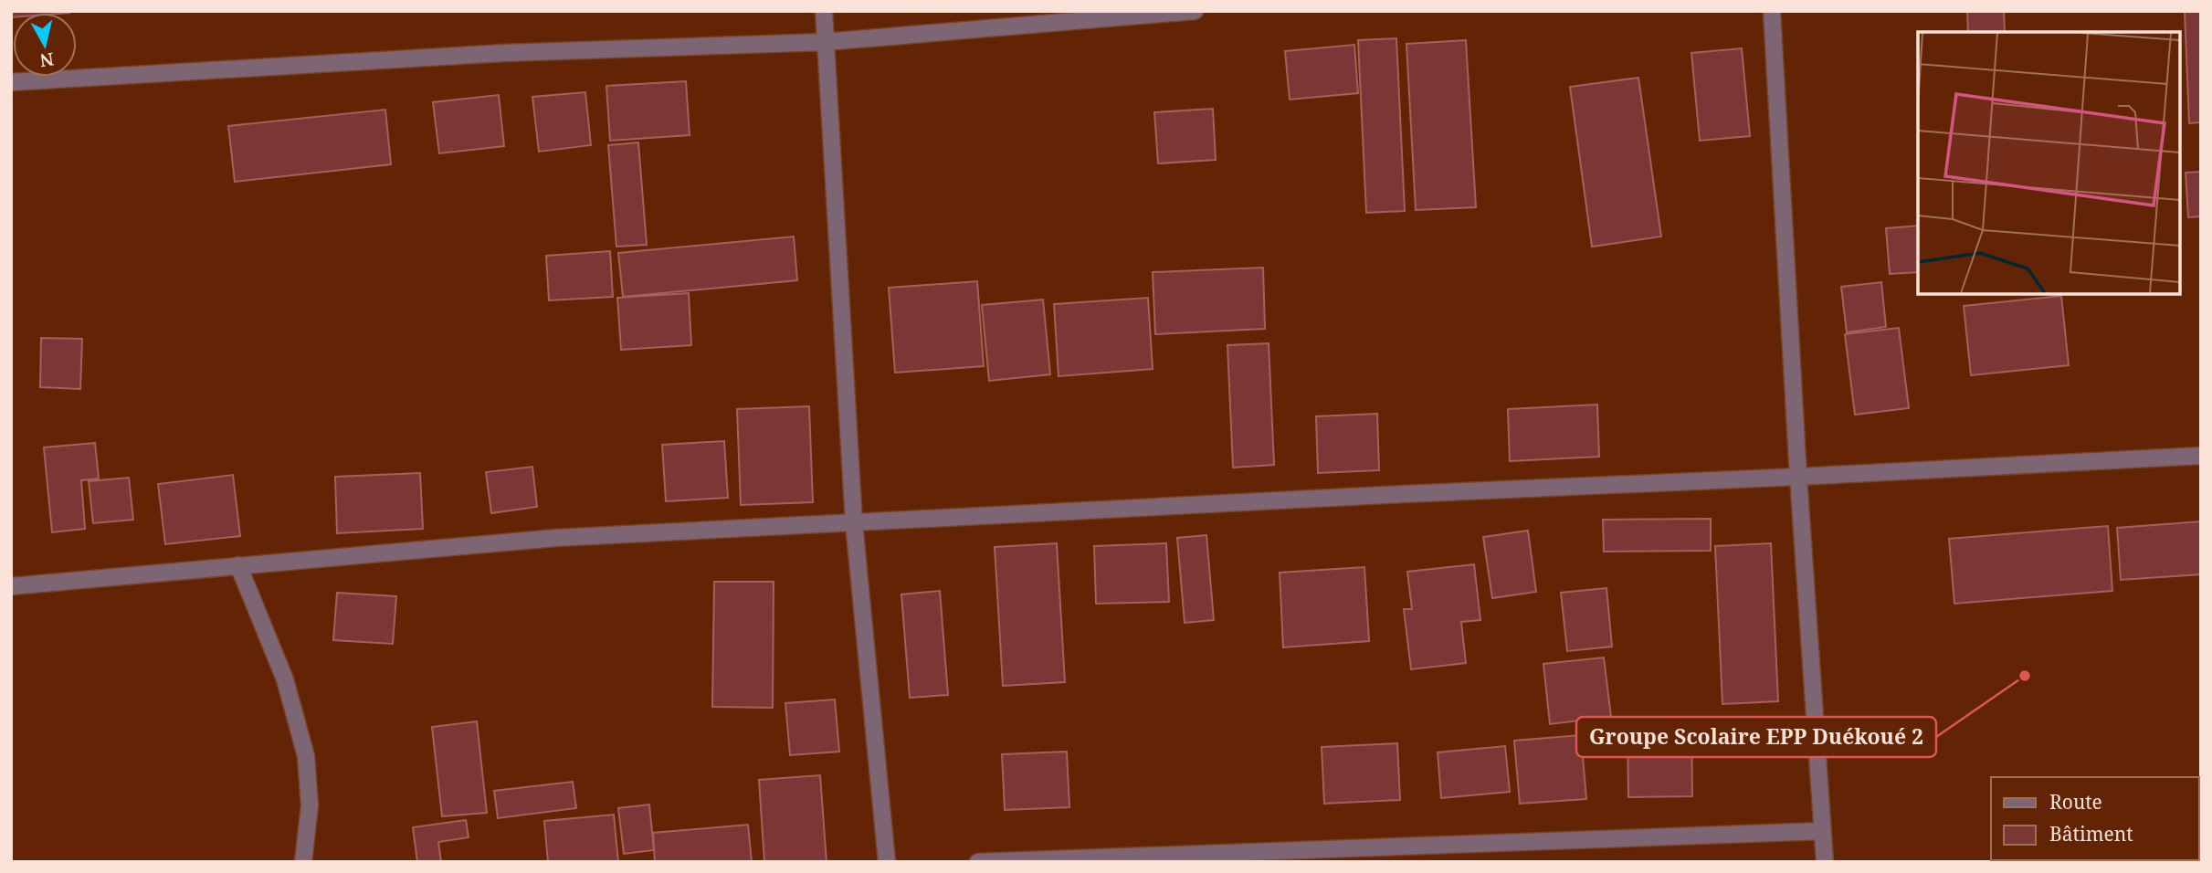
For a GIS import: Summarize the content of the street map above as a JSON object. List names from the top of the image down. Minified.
{"places":["Groupe Scolaire EPP Duékoué 2"],"legend":["Route","Bâtiment"],"north":"bottom"}
